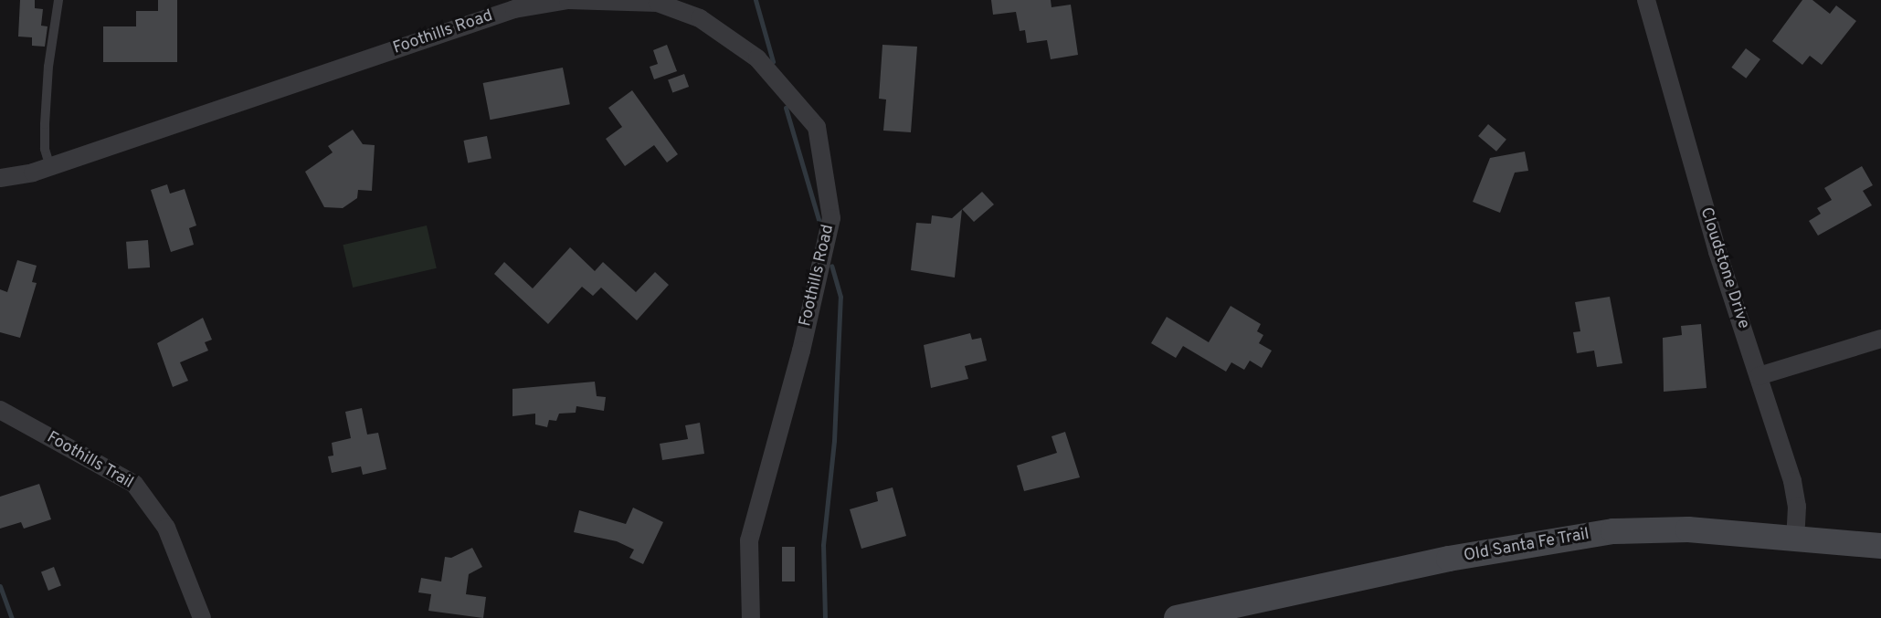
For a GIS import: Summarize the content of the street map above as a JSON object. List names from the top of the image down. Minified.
{"streets":{"street":["Foothills Road","Cloudstone Drive","Foothills Trail","Old Santa Fe Trail"]},"crossings":[["Cloudstone Drive","Old Santa Fe Trail"]]}
